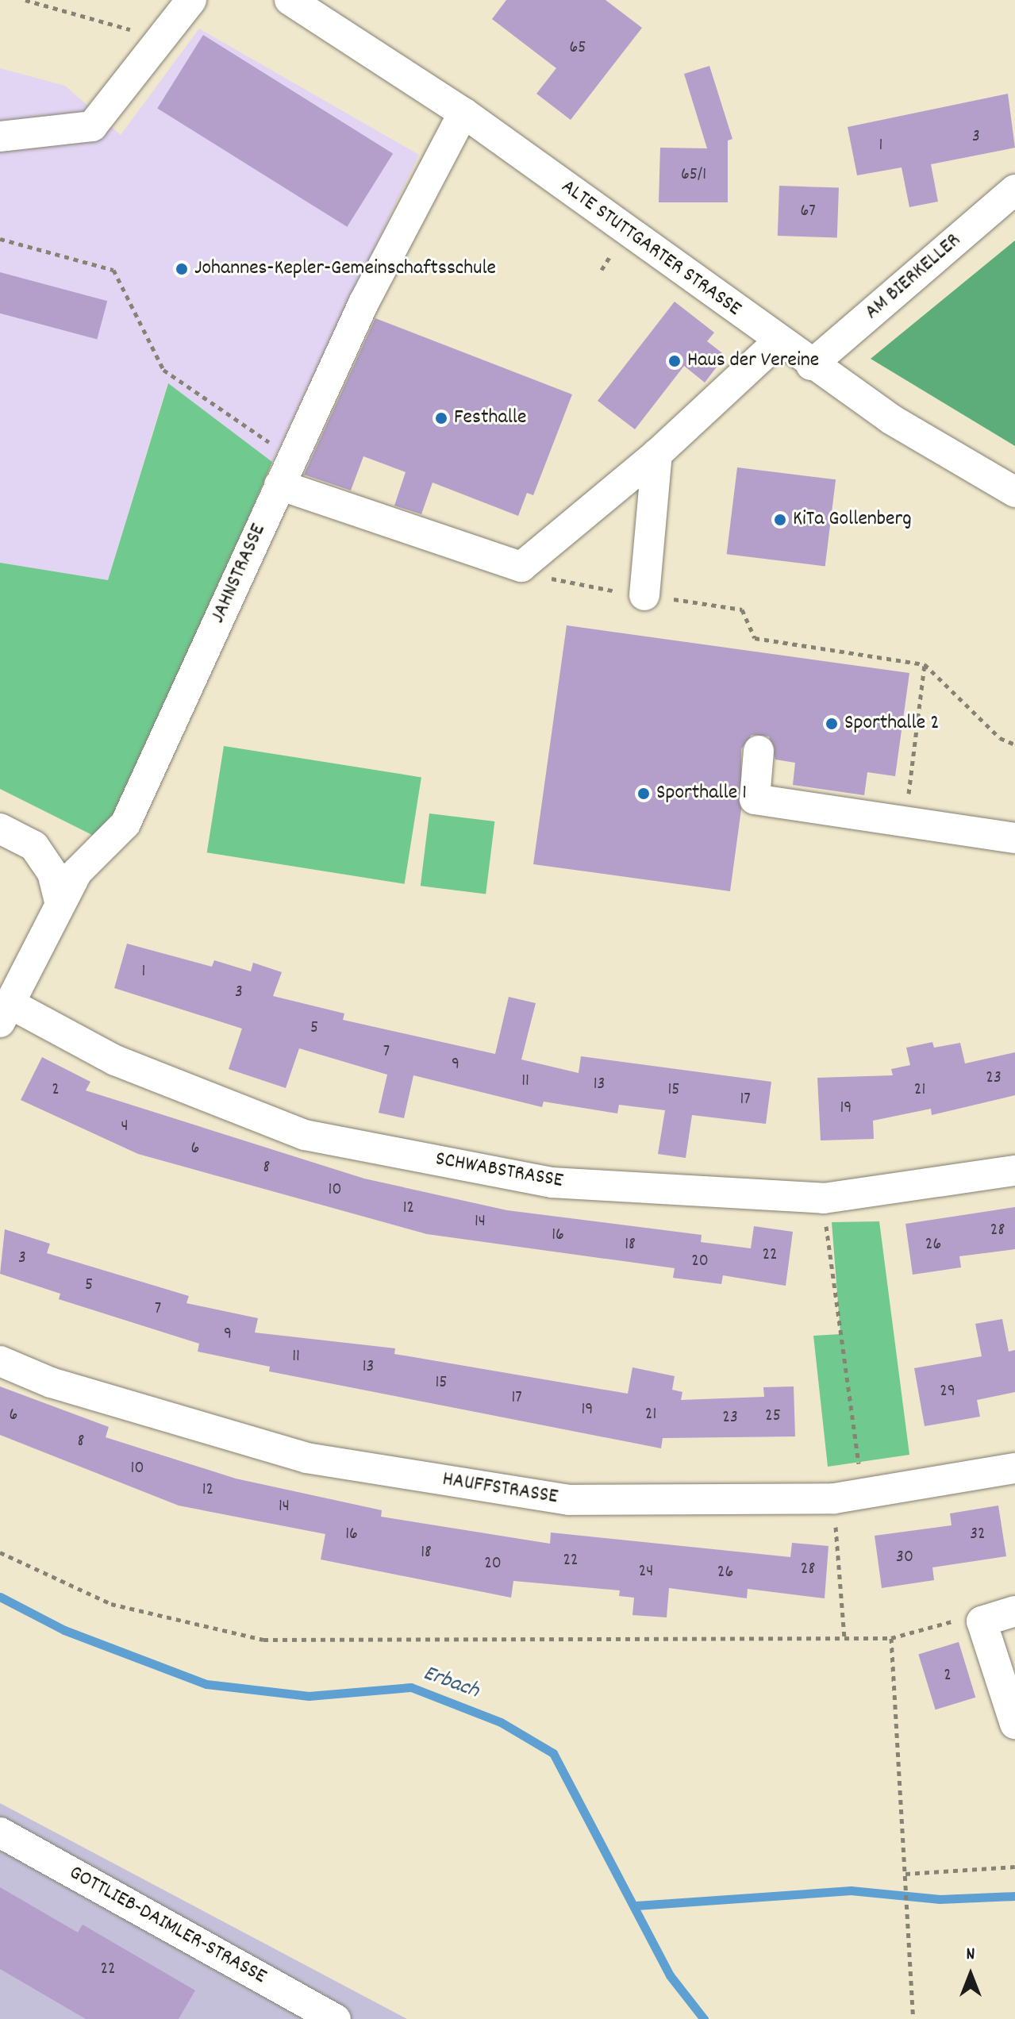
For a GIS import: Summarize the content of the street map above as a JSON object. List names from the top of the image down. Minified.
{"streets":{"street":["ALTE STUTTGARTER STRASSE","AM BIERKELLER","JAHNSTRASSE","SCHWABSTRASSE","HAUFFSTRASSE","GOTTLIEB-DAIMLER-STRASSE"]},"crossings":[["ALTE STUTTGARTER STRASSE","AM BIERKELLER"],["ALTE STUTTGARTER STRASSE","JAHNSTRASSE"],["JAHNSTRASSE","SCHWABSTRASSE"]],"water":["Erbach"],"places":["Johannes-Kepler-Gemeinschaftsschule","Haus der Vereine","Festhalle","KiTa Gollenberg","Sporthalle 2","Sporthalle 1"],"house_numbers":["65","3","1","65/1","67","1","3","5","7","9","23","11","13","2","15","21","17","19","4","6","8","10","12","14","28","16","18","26","22","3","20","5","7","9","11","13","15","29","17","19","21","6","25","23","8","10","12","14","16","32","18","30","22","20","28","24","26","2","22"],"north":"top"}
